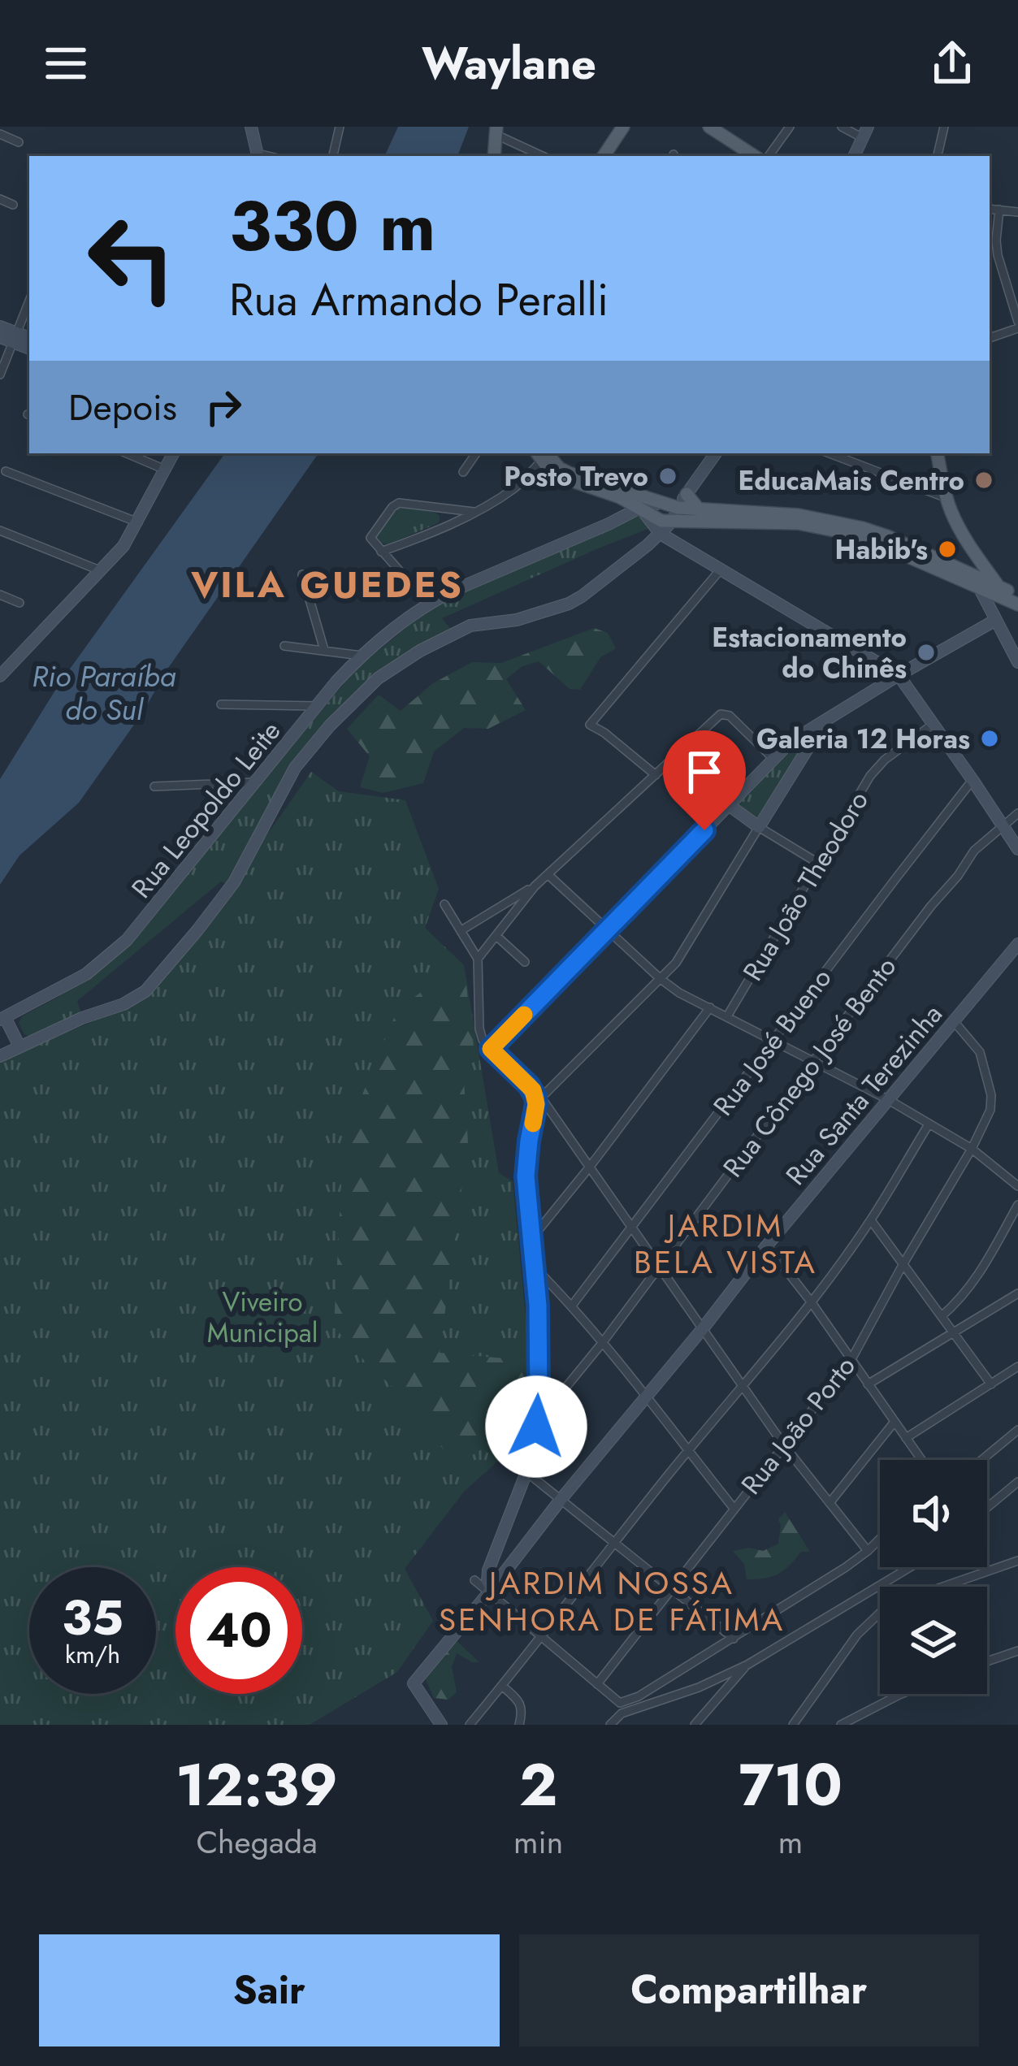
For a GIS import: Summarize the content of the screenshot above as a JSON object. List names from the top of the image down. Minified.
{"streets":{"street":["Rua Leopoldo Leite","Rua João Theodoro","Rua José Bueno","Rua Cônego José Bento","Rua Santa Terezinha","Rua João Porto"]},"crossings":[["Rua Santa Terezinha","Rua João Porto"]],"districts":["VILA GUEDES","JARDIM BELA VISTA","JARDIM NOSSA SENHORA DE FÁTIMA"],"water":["Rio Paraíba do Sul"],"parks":["Viveiro Municipal"],"places":["Posto Trevo","EducaMais Centro","Habib's","Estacionamento do Chinês","Galeria 12 Horas"],"page":{"header":"Waylane","turn":["330 m","Rua Armando Peralli"],"then":"Depois","speed":"35 km/h","limit":"40","eta":["12:39","Chegada","2","min","710","m"],"buttons":["Sair","Compartilhar"]}}
